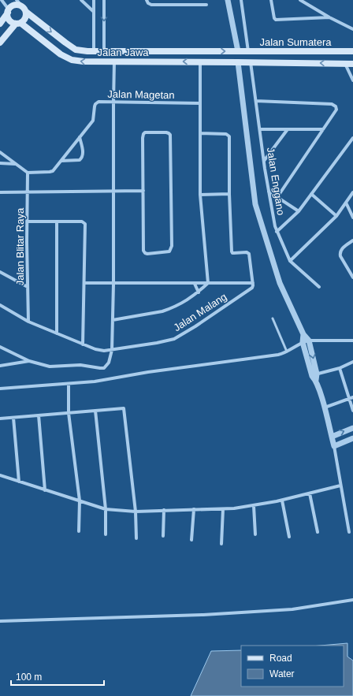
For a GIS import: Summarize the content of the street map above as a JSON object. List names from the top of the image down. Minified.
{"streets":{"main road":["Jalan Sumatera","Jalan Jawa"],"street":["Jalan Magetan","Jalan Enggano","Jalan Blitar Raya","Jalan Malang"]},"crossings":[["Jalan Sumatera","Jalan Jawa"],["Jalan Sumatera","Jalan Enggano"],["Jalan Magetan","Jalan Blitar Raya"],["Jalan Blitar Raya","Jalan Malang"]],"legend":["Road","Water"],"scale_bar":"100 m"}
